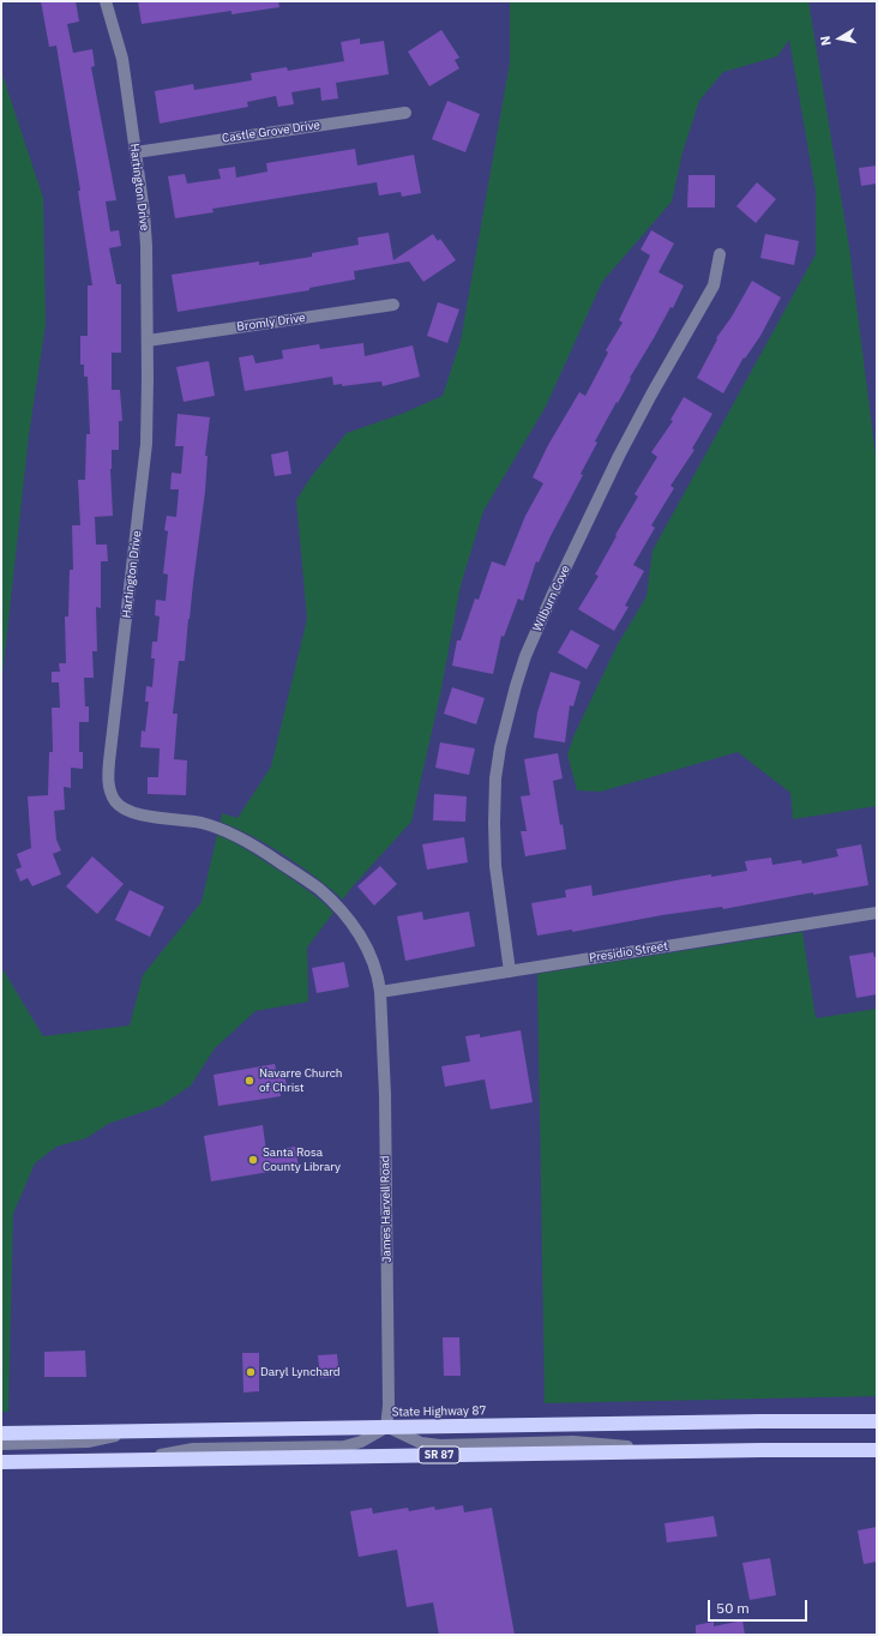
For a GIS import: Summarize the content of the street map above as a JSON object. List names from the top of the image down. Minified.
{"streets":{"highway":["State Highway 87","SR 87"],"street":["Castle Grove Drive","Hartington Drive","Bromly Drive","Wilburn Cove","Presidio Street","James Harvell Road"]},"crossings":[["Castle Grove Drive","Hartington Drive"],["Hartington Drive","Bromly Drive"],["Hartington Drive","Presidio Street"],["Hartington Drive","James Harvell Road"],["Wilburn Cove","Presidio Street"],["Presidio Street","James Harvell Road"],["James Harvell Road","State Highway 87"]],"places":["Navarre Church of Christ","Santa Rosa County Library","Daryl Lynchard"],"scale_bar":"50 m","north":"left"}
